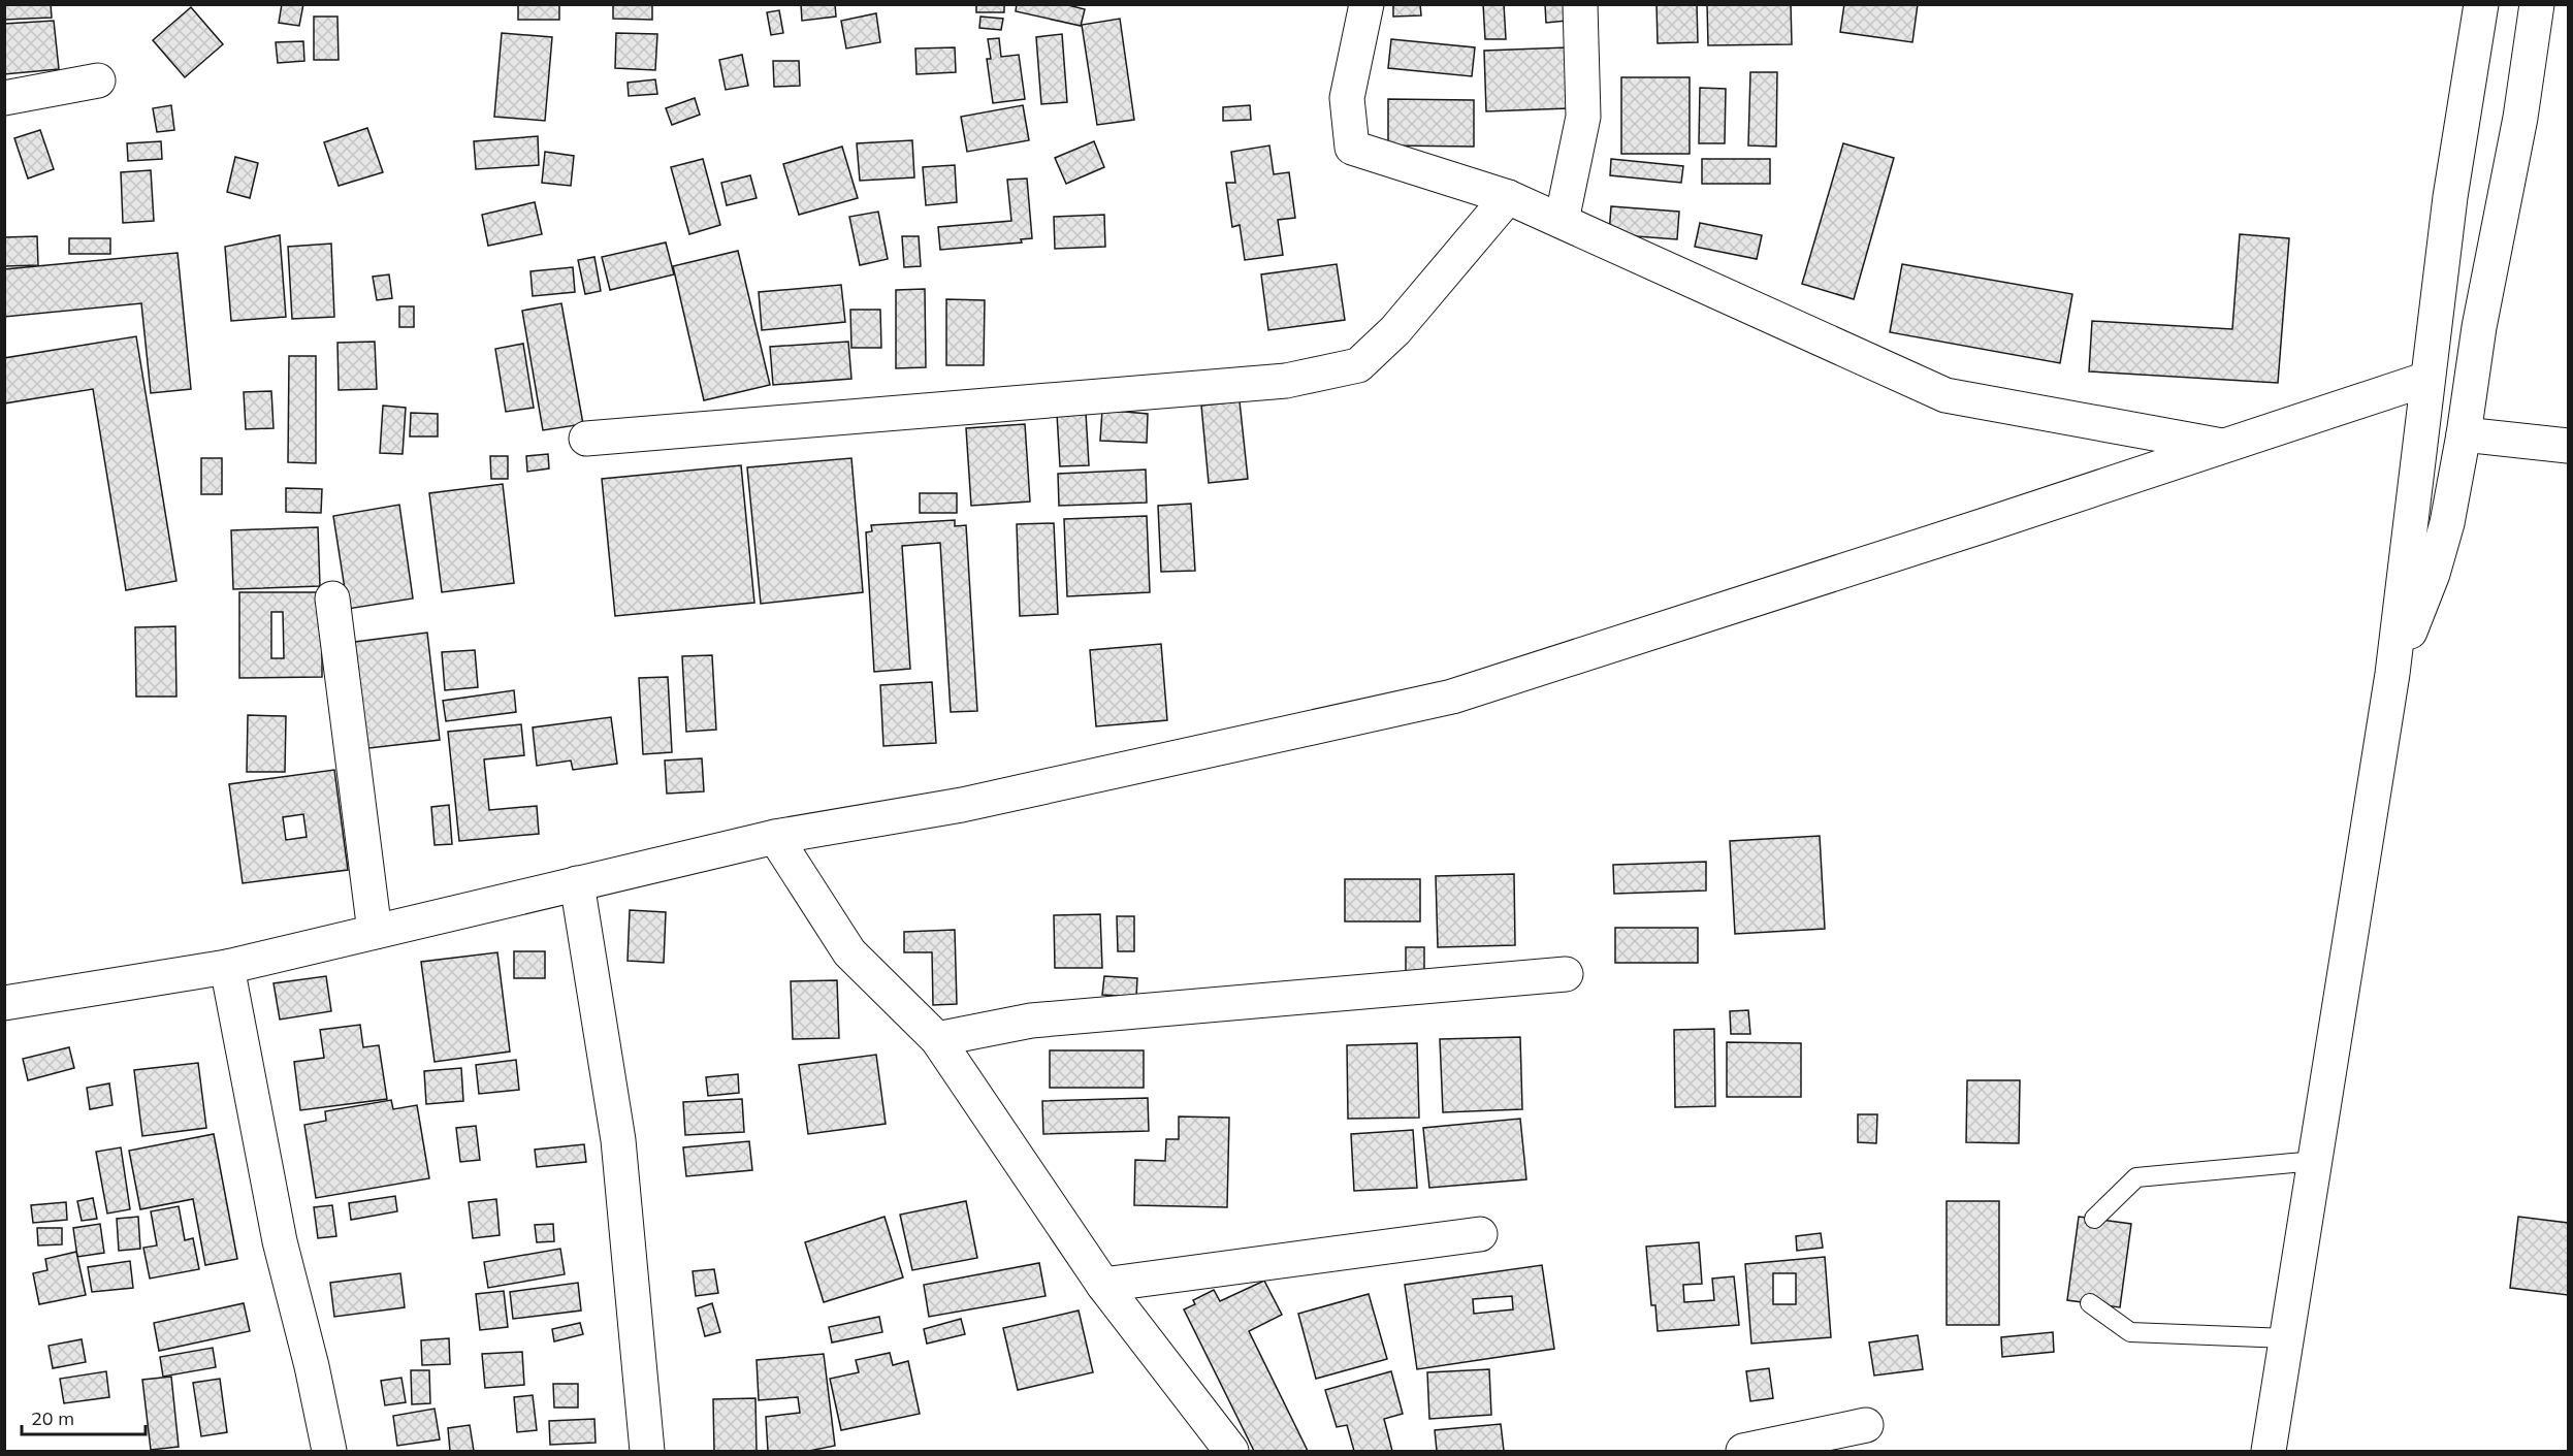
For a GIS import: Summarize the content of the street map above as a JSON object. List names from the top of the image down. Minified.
{"scale_bar":"20 m"}
